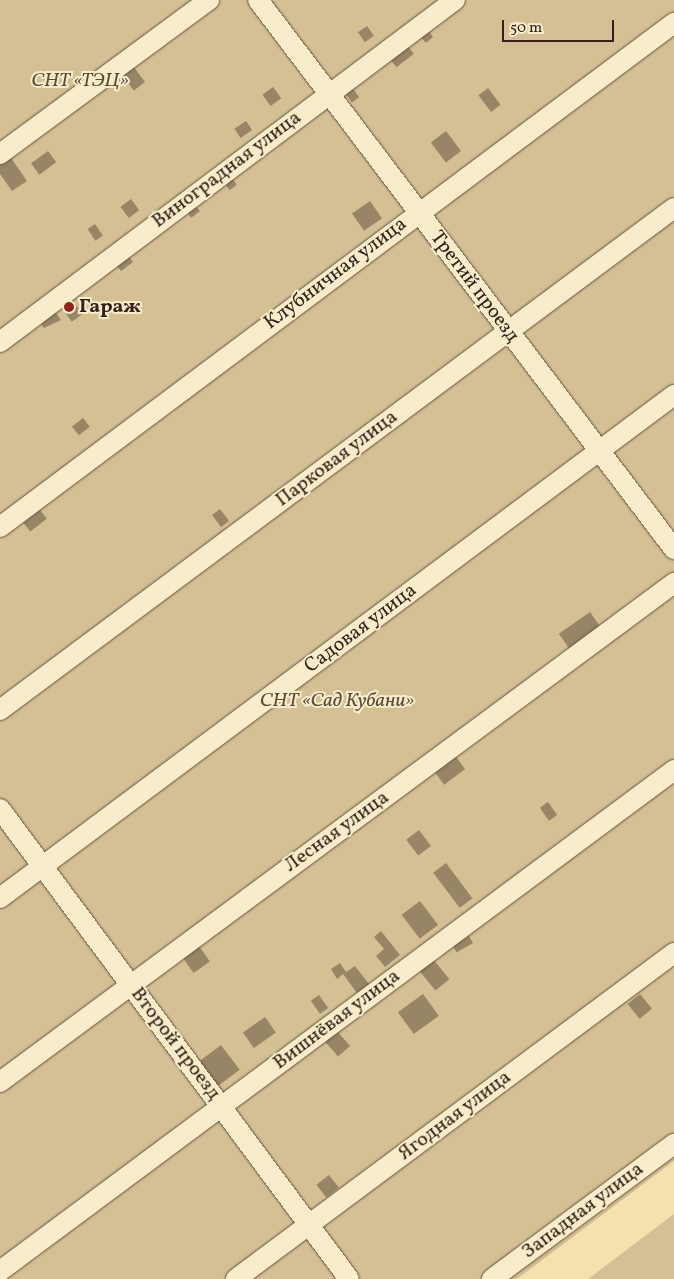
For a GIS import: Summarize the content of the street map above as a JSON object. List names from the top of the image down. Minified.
{"streets":{"street":["Виноградная улица","Клубничная улица","Третий проезд","Парковая улица","Садовая улица","Лесная улица","Вишнёвая улица","Второй проезд","Ягодная улица","Западная улица"]},"crossings":[["Виноградная улица","Третий проезд"],["Клубничная улица","Третий проезд"],["Третий проезд","Парковая улица"],["Третий проезд","Садовая улица"],["Садовая улица","Второй проезд"],["Лесная улица","Второй проезд"],["Вишнёвая улица","Второй проезд"],["Второй проезд","Ягодная улица"]],"parks":["СНТ «ТЭЦ»","СНТ «Сад Кубани»"],"places":["Гараж"],"scale_bar":"50 m"}
